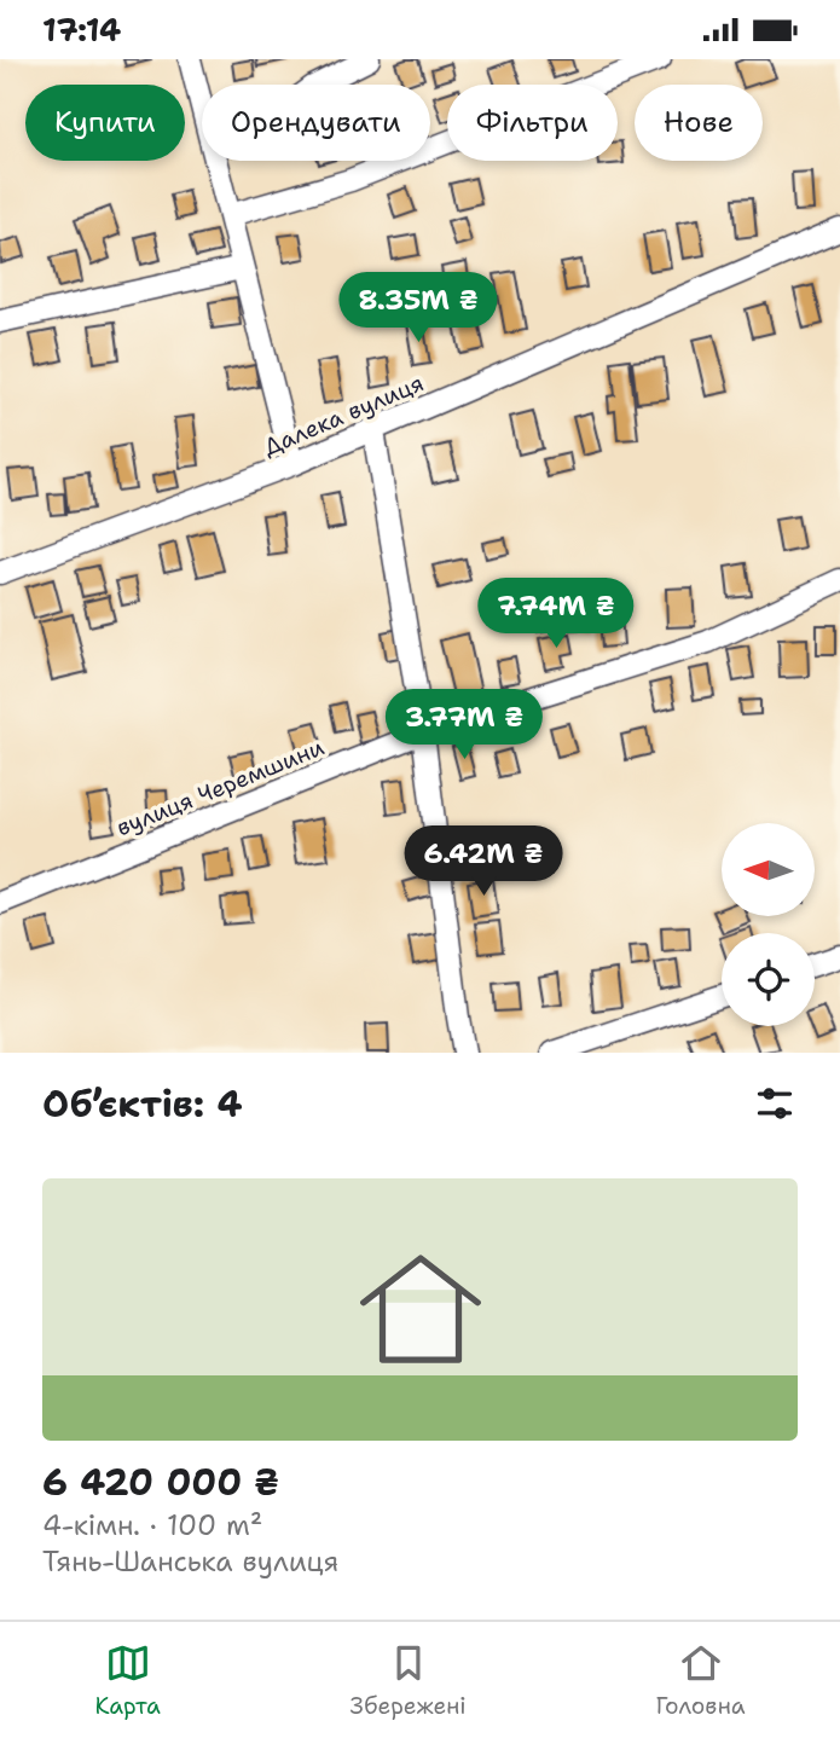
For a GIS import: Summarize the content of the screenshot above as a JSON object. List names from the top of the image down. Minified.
{"streets":{"street":["Далека вулиця","вулиця Черемшини"]},"north":"left","page":{"status":"17:14","chip":["Купити","Орендувати","Фільтри","Нове"],"price":["8.35M ₴","7.74M ₴","3.77M ₴","6.42M ₴"],"heading":"Об’єктів: 4","list":[{"name":"6 420 000 ₴","note":"4-кімн. · 100 m² · Тянь-Шанська вулиця"}],"tabs":["Карта","Збережені","Головна"]}}
